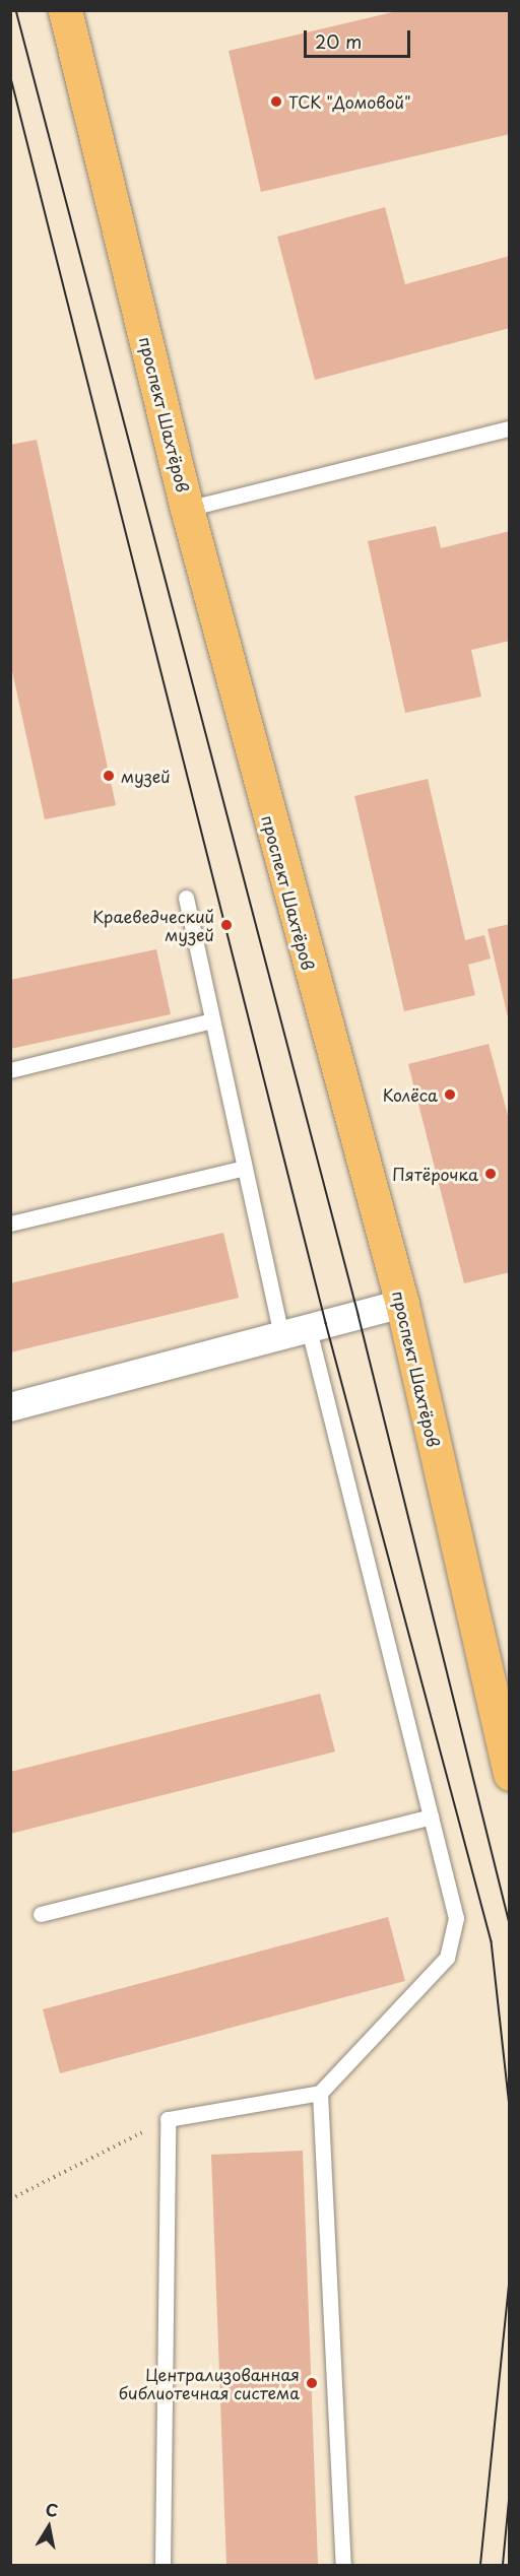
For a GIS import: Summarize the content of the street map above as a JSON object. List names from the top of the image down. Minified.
{"streets":{"main road":["проспект Шахтёров"]},"places":["ТСК \"Домовой\"","музей","Краеведческий музей","Колёса","Пятёрочка","Централизованная библиотечная система"],"scale_bar":"20 m","north":"top"}
